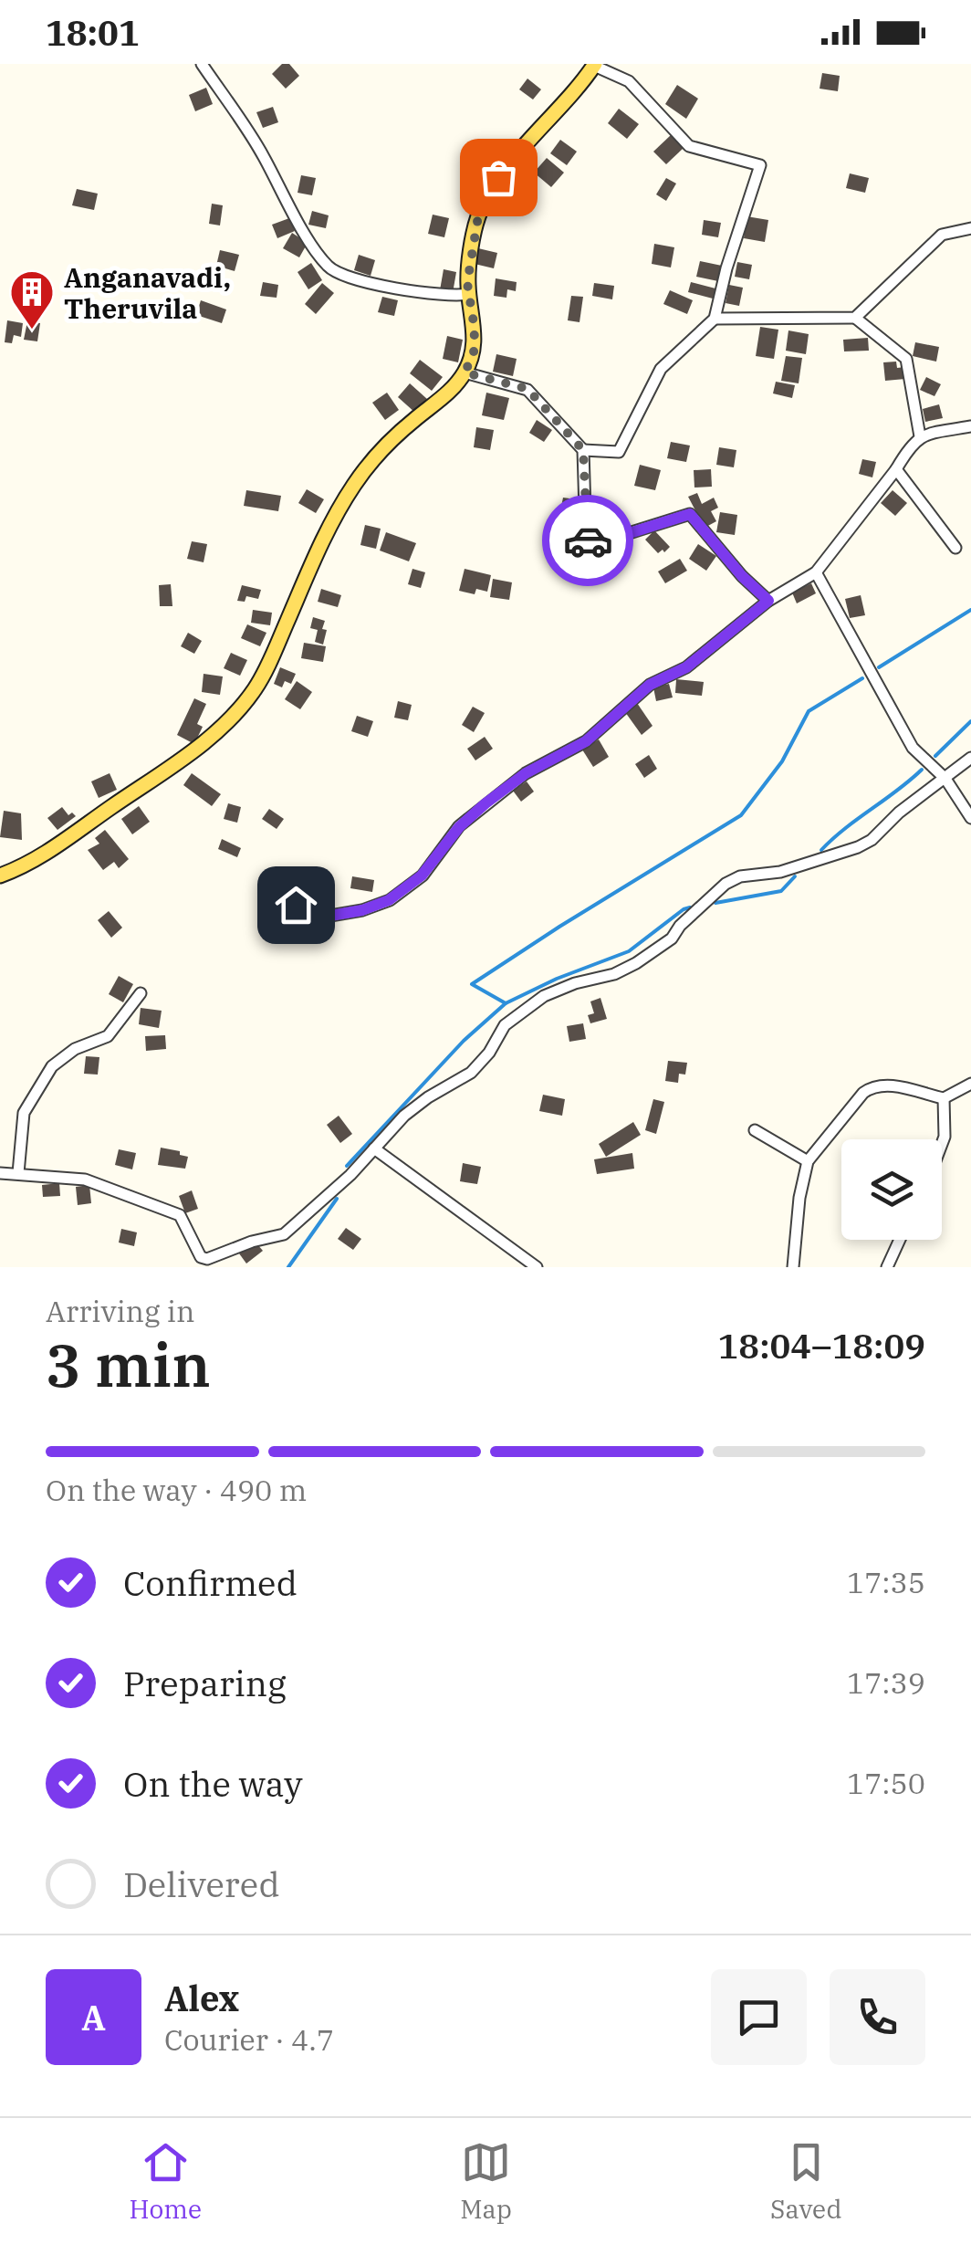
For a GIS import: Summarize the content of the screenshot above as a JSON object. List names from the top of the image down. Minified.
{"places":{"building":["Anganavadi, Theruvila"]},"page":{"status":"18:01","heading":["3 min","Arriving in","18:04–18:09"],"panel":["Alex","Courier · 4.7"],"bar":"On the way · 490 m","list":[["Confirmed","17:35"],["Preparing","17:39"],["On the way","17:50"],"Delivered"],"round":"A","tabs":["Home","Map","Saved"]}}
